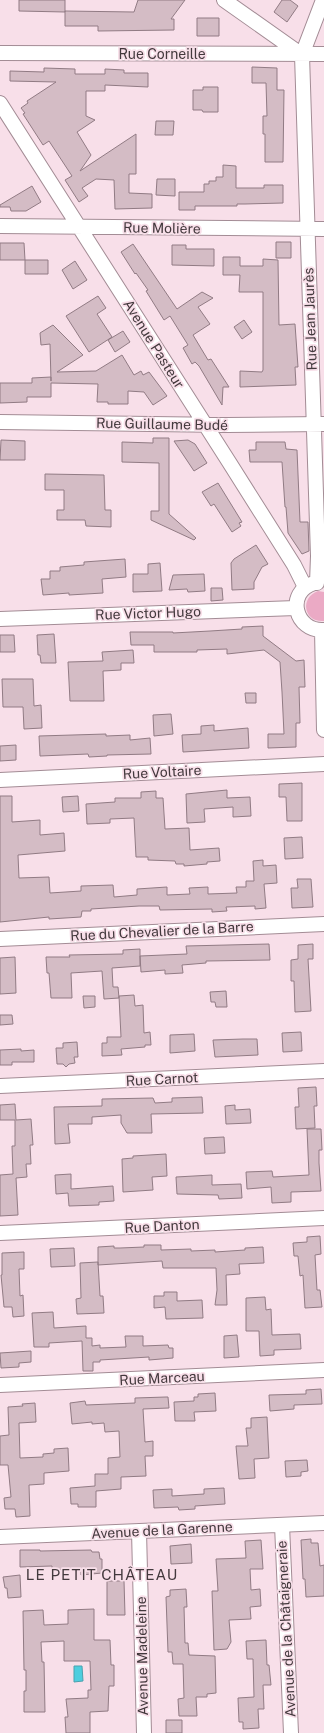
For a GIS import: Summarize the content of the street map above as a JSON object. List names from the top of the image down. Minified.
{"streets":{"street":["Rue Corneille","Rue Molière","Rue Jean Jaurès","Avenue Pasteur","Rue Guillaume Budé","Rue Victor Hugo","Rue Voltaire","Rue du Chevalier de la Barre","Rue Carnot","Rue Danton","Rue Marceau","Avenue de la Garenne","Avenue de la Châtaigneraie","Avenue Madeleine"]},"crossings":[["Rue Corneille","Rue Jean Jaurès"],["Rue Molière","Rue Jean Jaurès"],["Rue Molière","Avenue Pasteur"],["Rue Jean Jaurès","Avenue Pasteur"],["Rue Jean Jaurès","Rue Guillaume Budé"],["Avenue Pasteur","Rue Guillaume Budé"],["Avenue de la Garenne","Avenue de la Châtaigneraie"],["Avenue de la Garenne","Avenue Madeleine"]],"districts":["LE PETIT CHÂTEAU"]}
